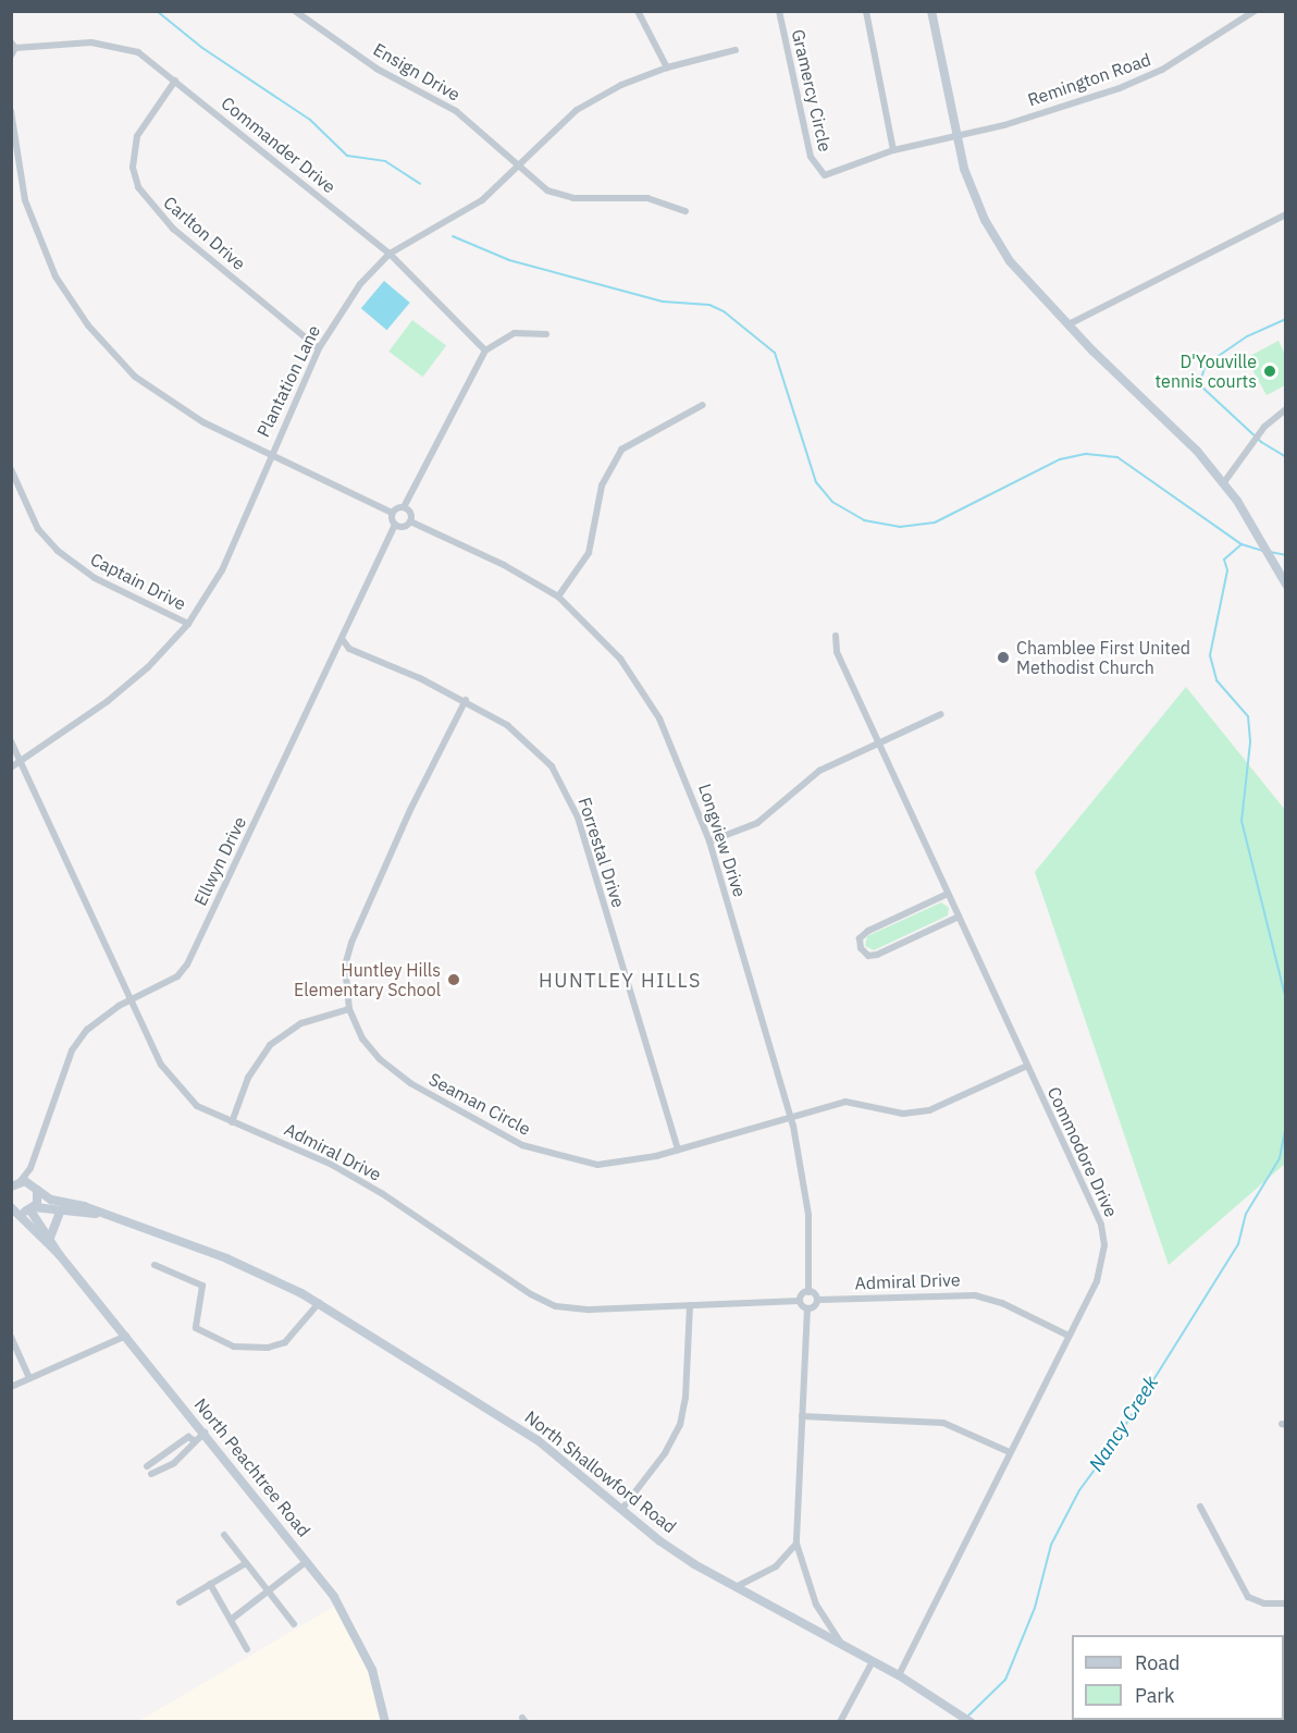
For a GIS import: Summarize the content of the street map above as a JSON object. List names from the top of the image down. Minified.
{"streets":{"street":["Ensign Drive","Remington Road","Gramercy Circle","Commander Drive","Carlton Drive","Plantation Lane","Captain Drive","Longview Drive","Forrestal Drive","Ellwyn Drive","Seaman Circle","Admiral Drive","Commodore Drive","North Peachtree Road","North Shallowford Road"]},"crossings":[["Ensign Drive","Plantation Lane"],["Remington Road","Gramercy Circle"],["Commander Drive","Carlton Drive"],["Commander Drive","Plantation Lane"],["Carlton Drive","Plantation Lane"],["Plantation Lane","Captain Drive"],["Plantation Lane","Admiral Drive"],["Longview Drive","Ellwyn Drive"],["Longview Drive","Seaman Circle"],["Forrestal Drive","Ellwyn Drive"],["Forrestal Drive","Seaman Circle"],["Ellwyn Drive","Admiral Drive"],["Ellwyn Drive","North Shallowford Road"],["Seaman Circle","Commodore Drive"],["Admiral Drive","Commodore Drive"],["Commodore Drive","North Shallowford Road"],["North Peachtree Road","North Shallowford Road"]],"districts":["HUNTLEY HILLS"],"water":["Nancy Creek"],"places":["D'Youville tennis courts","Chamblee First United Methodist Church","Huntley Hills Elementary School"],"legend":["Road","Park"]}
